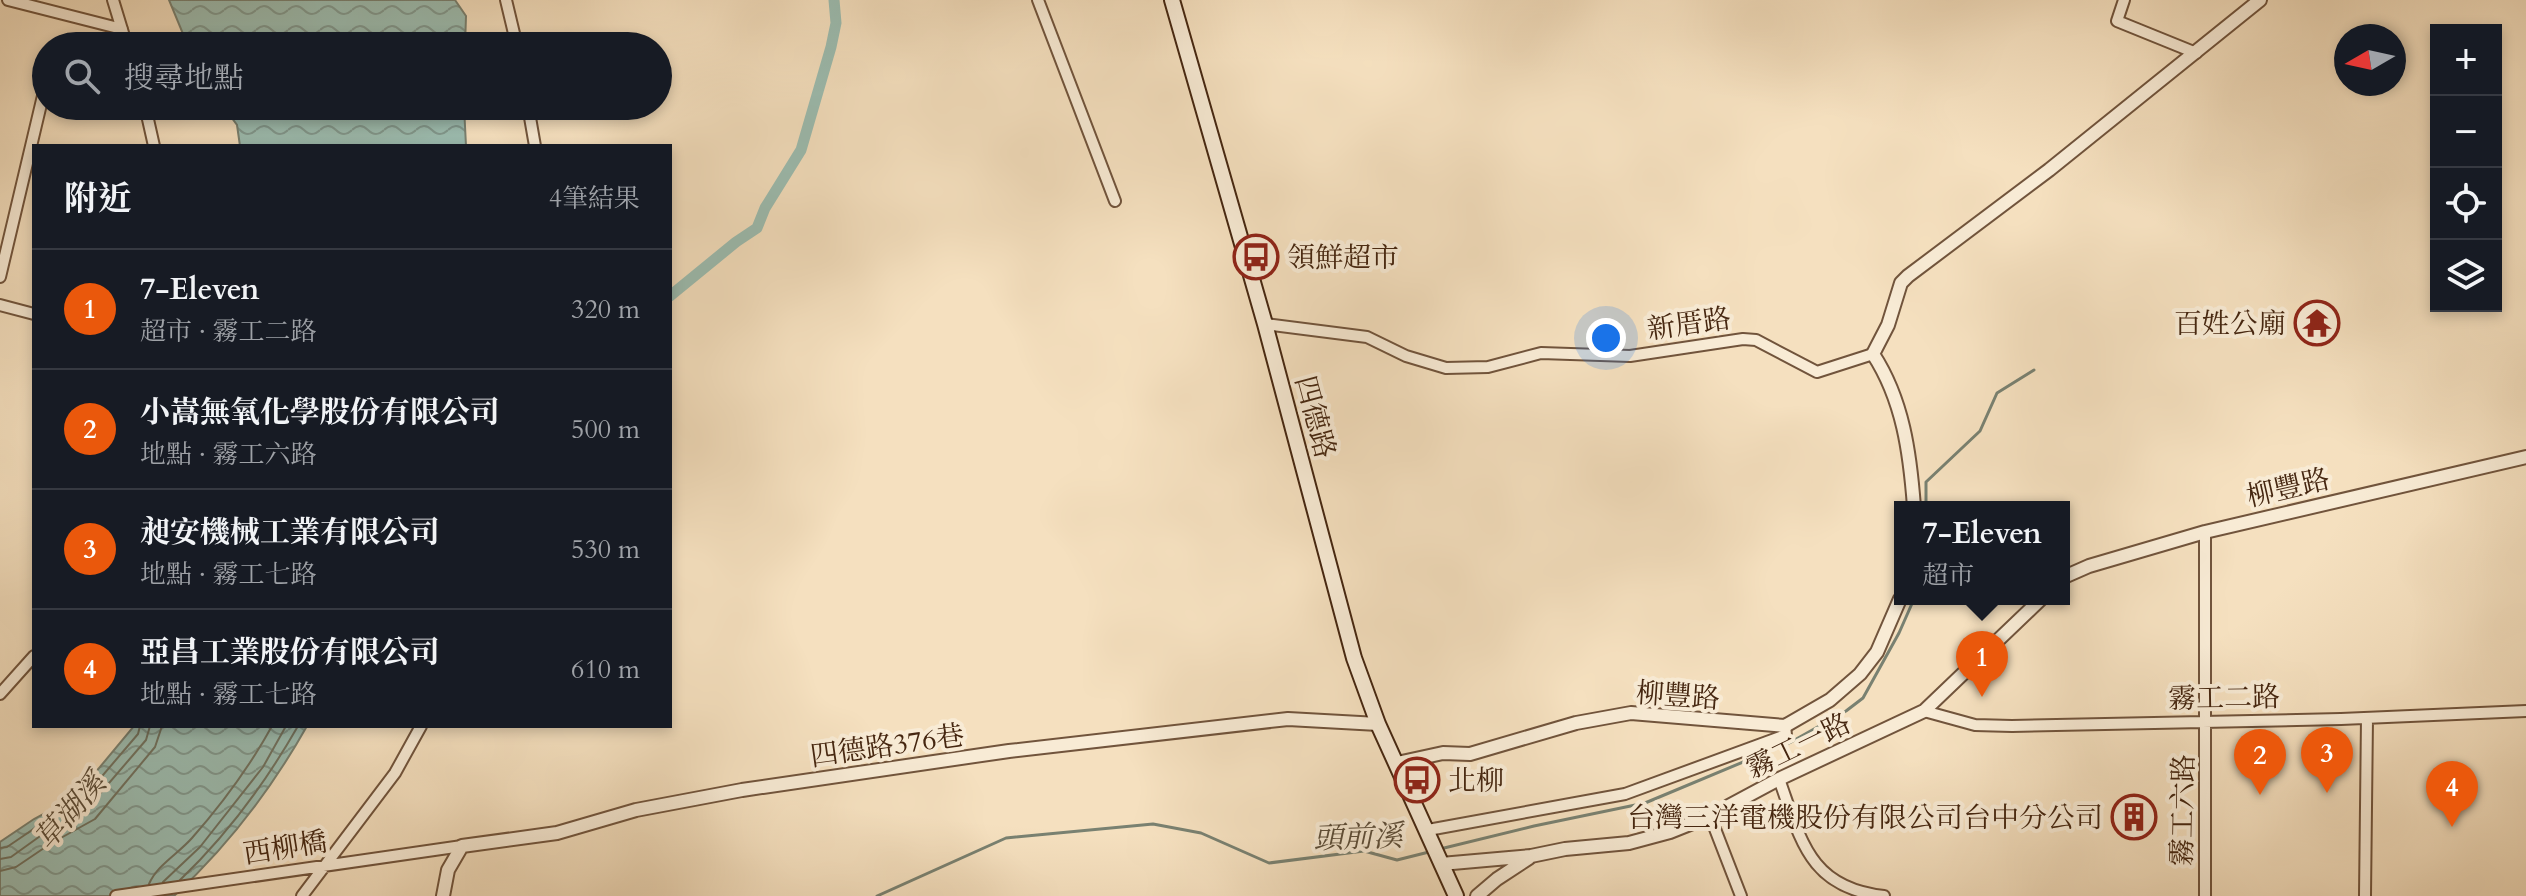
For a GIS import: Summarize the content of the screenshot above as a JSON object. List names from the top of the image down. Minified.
{"streets":{"main road":["四德路"],"street":["新厝路","柳豐路","霧工二路","四德路376巷","霧工一路","霧工六路","西柳橋"]},"crossings":[["新厝路","四德路"],["四德路","柳豐路"],["四德路","四德路376巷"],["四德路","霧工一路"],["柳豐路","霧工六路"],["霧工二路","霧工一路"],["霧工二路","霧工六路"],["四德路376巷","西柳橋"]],"water":["草湖溪","頭前溪"],"places":{"bus stop":["領鮮超市","北柳"],"temple":["百姓公廟"],"building":["台灣三洋電機股份有限公司台中分公司"]},"north":"left","page":{"map_buttons":["+","−"],"search":"搜尋地點","heading":["附近","4筆結果"],"list":[{"mark":"1","name":"7-Eleven","note":"超市 · 霧工二路","value":"320 m"},{"mark":"2","name":"小嵩無氧化學股份有限公司","note":"地點 · 霧工六路","value":"500 m"},{"mark":"3","name":"昶安機械工業有限公司","note":"地點 · 霧工七路","value":"530 m"},{"mark":"4","name":"亞昌工業股份有限公司","note":"地點 · 霧工七路","value":"610 m"}],"popup":["7-Eleven","超市"],"pins":["1","3","2","4"]}}
